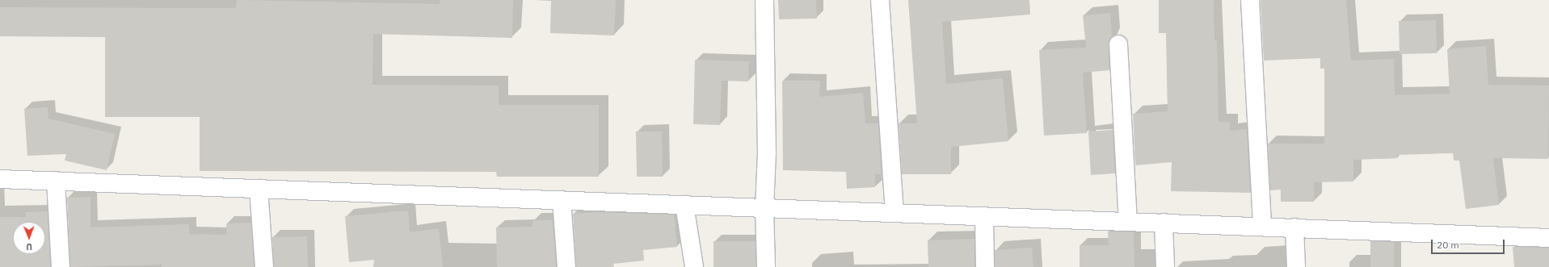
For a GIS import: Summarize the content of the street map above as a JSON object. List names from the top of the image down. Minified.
{"scale_bar":"20 m","north":"bottom"}
